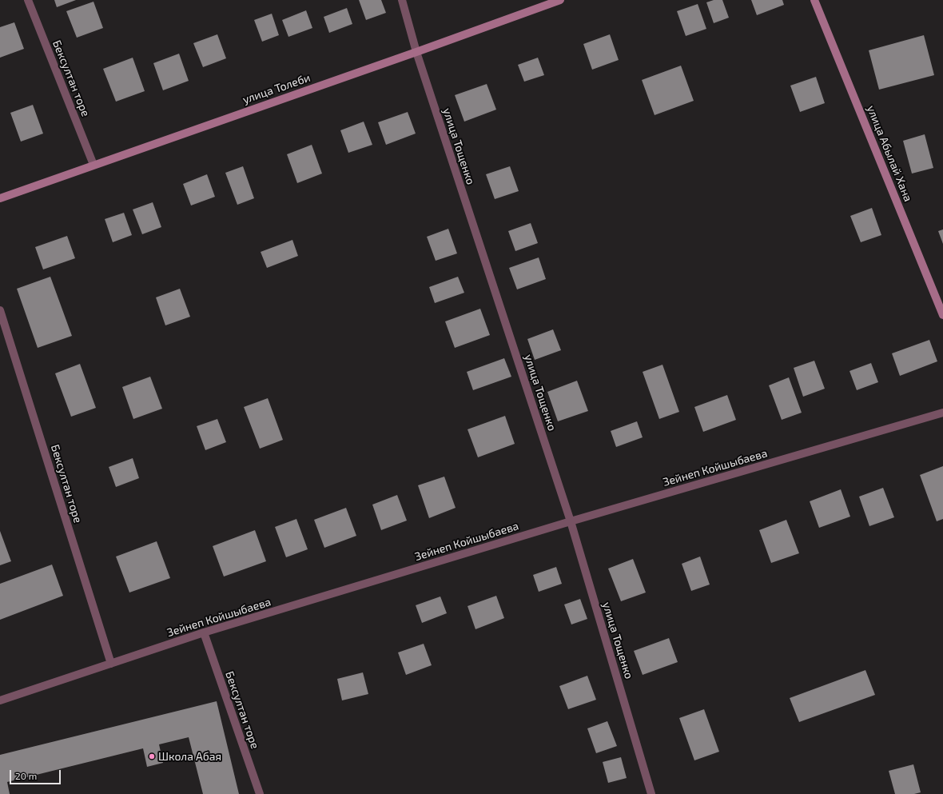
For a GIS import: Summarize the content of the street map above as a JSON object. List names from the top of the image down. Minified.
{"streets":{"street":["Бексултан торе","улица Толеби","улица Тощенко","улица Абылай Хана","Зейнеп Койшыбаева"]},"crossings":[["Бексултан торе","улица Толеби"],["Бексултан торе","Зейнеп Койшыбаева"],["улица Толеби","улица Тощенко"],["улица Тощенко","Зейнеп Койшыбаева"]],"places":["Школа Абая"],"scale_bar":"20 m"}
